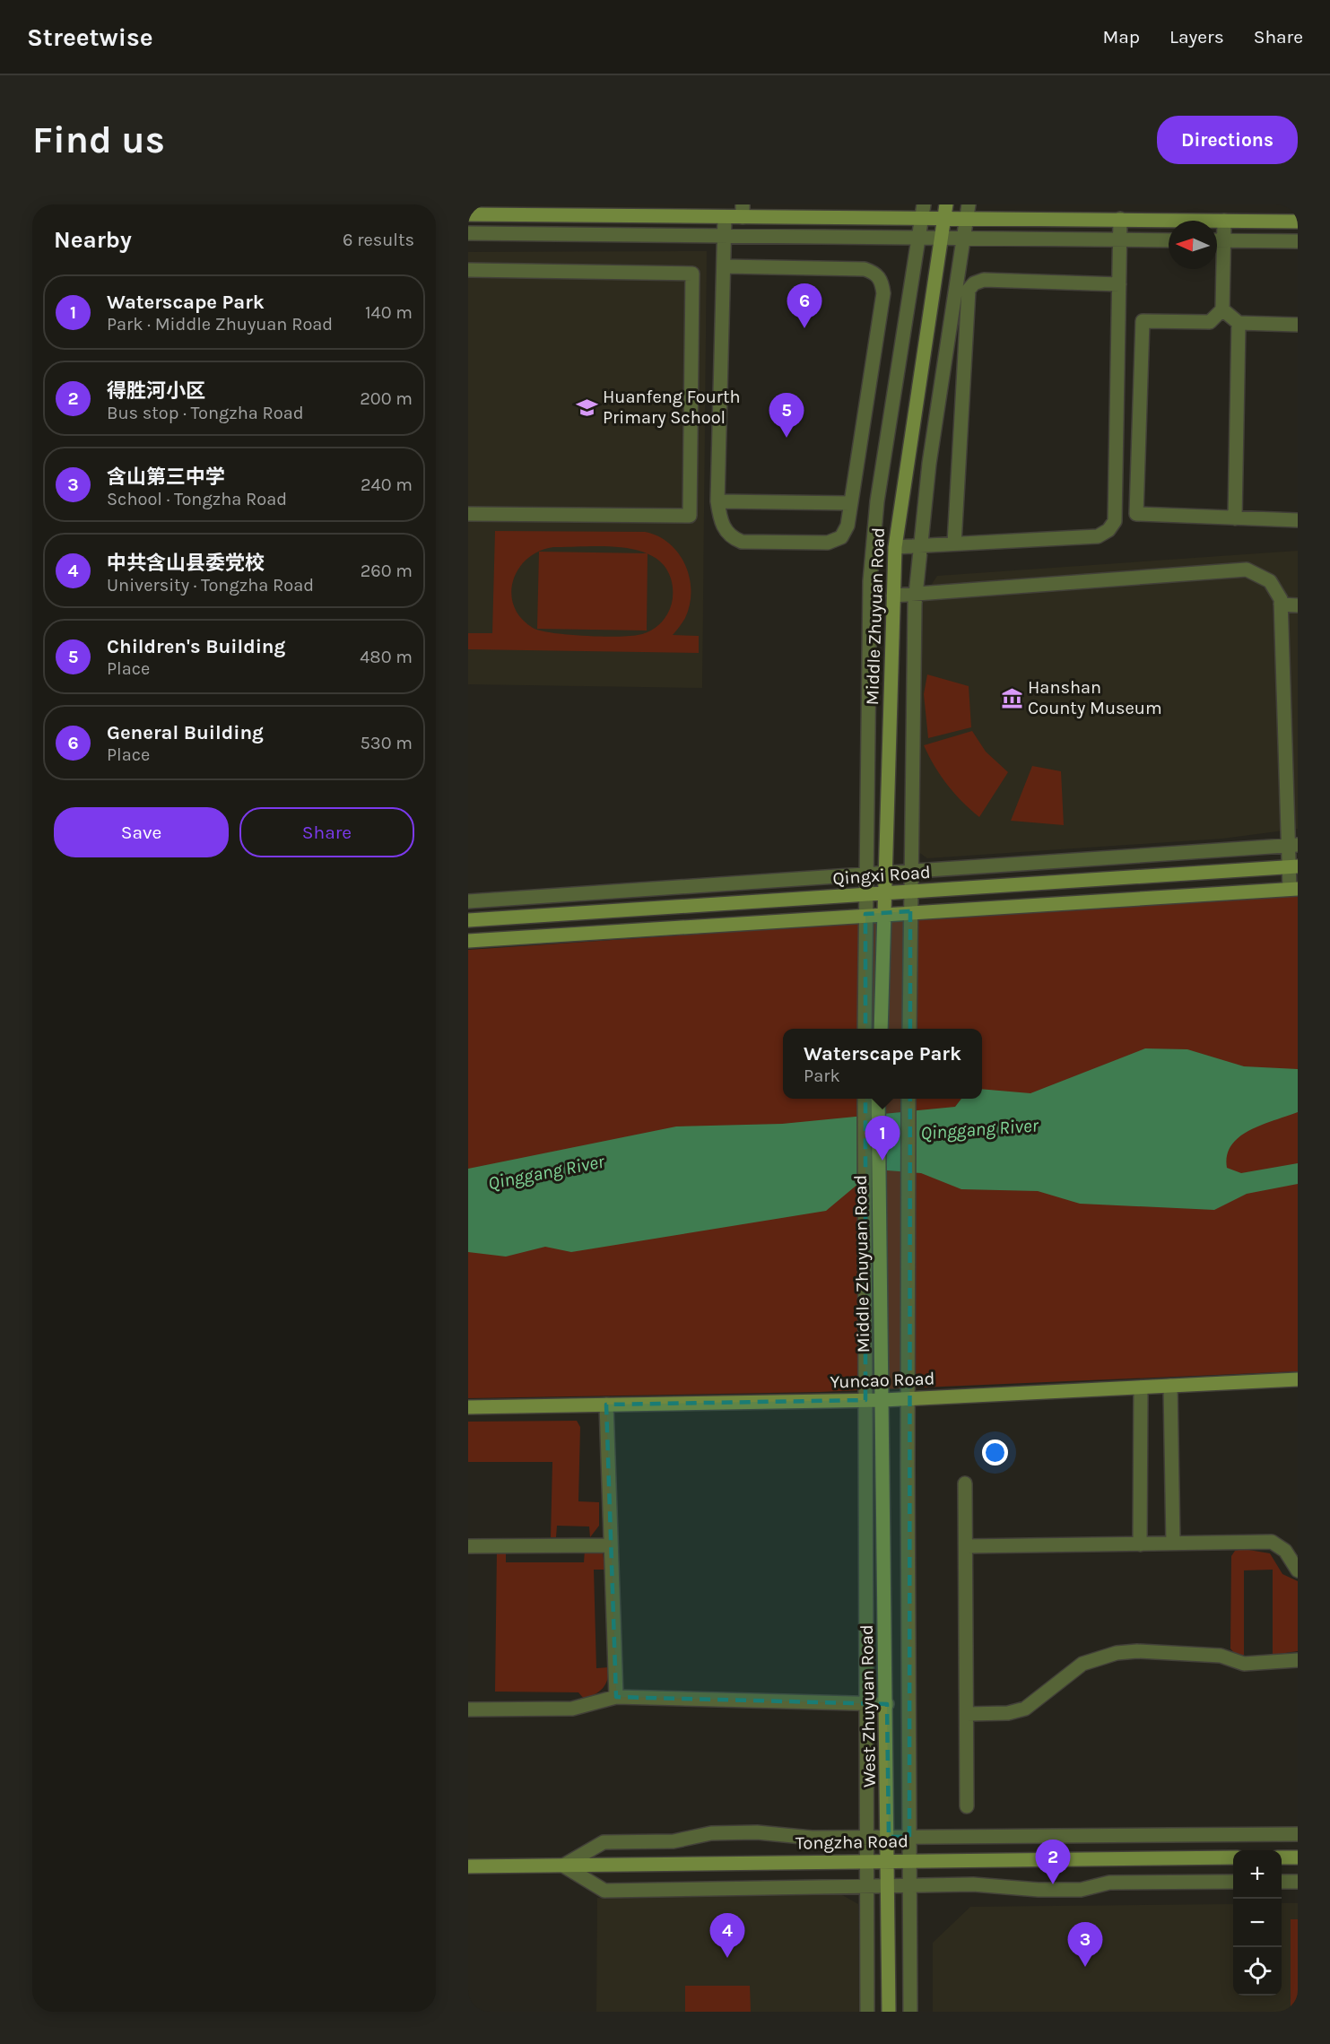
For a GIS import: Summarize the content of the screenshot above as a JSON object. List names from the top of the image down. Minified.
{"streets":{"main road":["Middle Zhuyuan Road","Qingxi Road","Yuncao Road","West Zhuyuan Road","Tongzha Road"]},"crossings":[["Middle Zhuyuan Road","Qingxi Road"],["Middle Zhuyuan Road","Yuncao Road"],["Middle Zhuyuan Road","West Zhuyuan Road"],["Yuncao Road","West Zhuyuan Road"],["West Zhuyuan Road","Tongzha Road"]],"water":["Qinggang River"],"places":{"school or university":["Huanfeng Fourth Primary School"],"museum":["Hanshan County Museum"]},"north":"left","page":{"header":"Streetwise","nav":["Map","Layers","Share"],"buttons":["Directions",["Save","Share"]],"title":"Find us","heading":["Nearby","6 results"],"list":[{"mark":"1","name":"Waterscape Park","note":"Park · Middle Zhuyuan Road","value":"140 m"},{"mark":"2","name":"得胜河小区","note":"Bus stop · Tongzha Road","value":"200 m"},{"mark":"3","name":"含山第三中学","note":"School · Tongzha Road","value":"240 m"},{"mark":"4","name":"中共含山县委党校","note":"University · Tongzha Road","value":"260 m"},{"mark":"5","name":"Children's Building","note":"Place","value":"480 m"},{"mark":"6","name":"General Building","note":"Place","value":"530 m"}],"pins":["6","5","1","2","4","3"],"popup":["Waterscape Park","Park"],"map_buttons":["+","−"]}}
